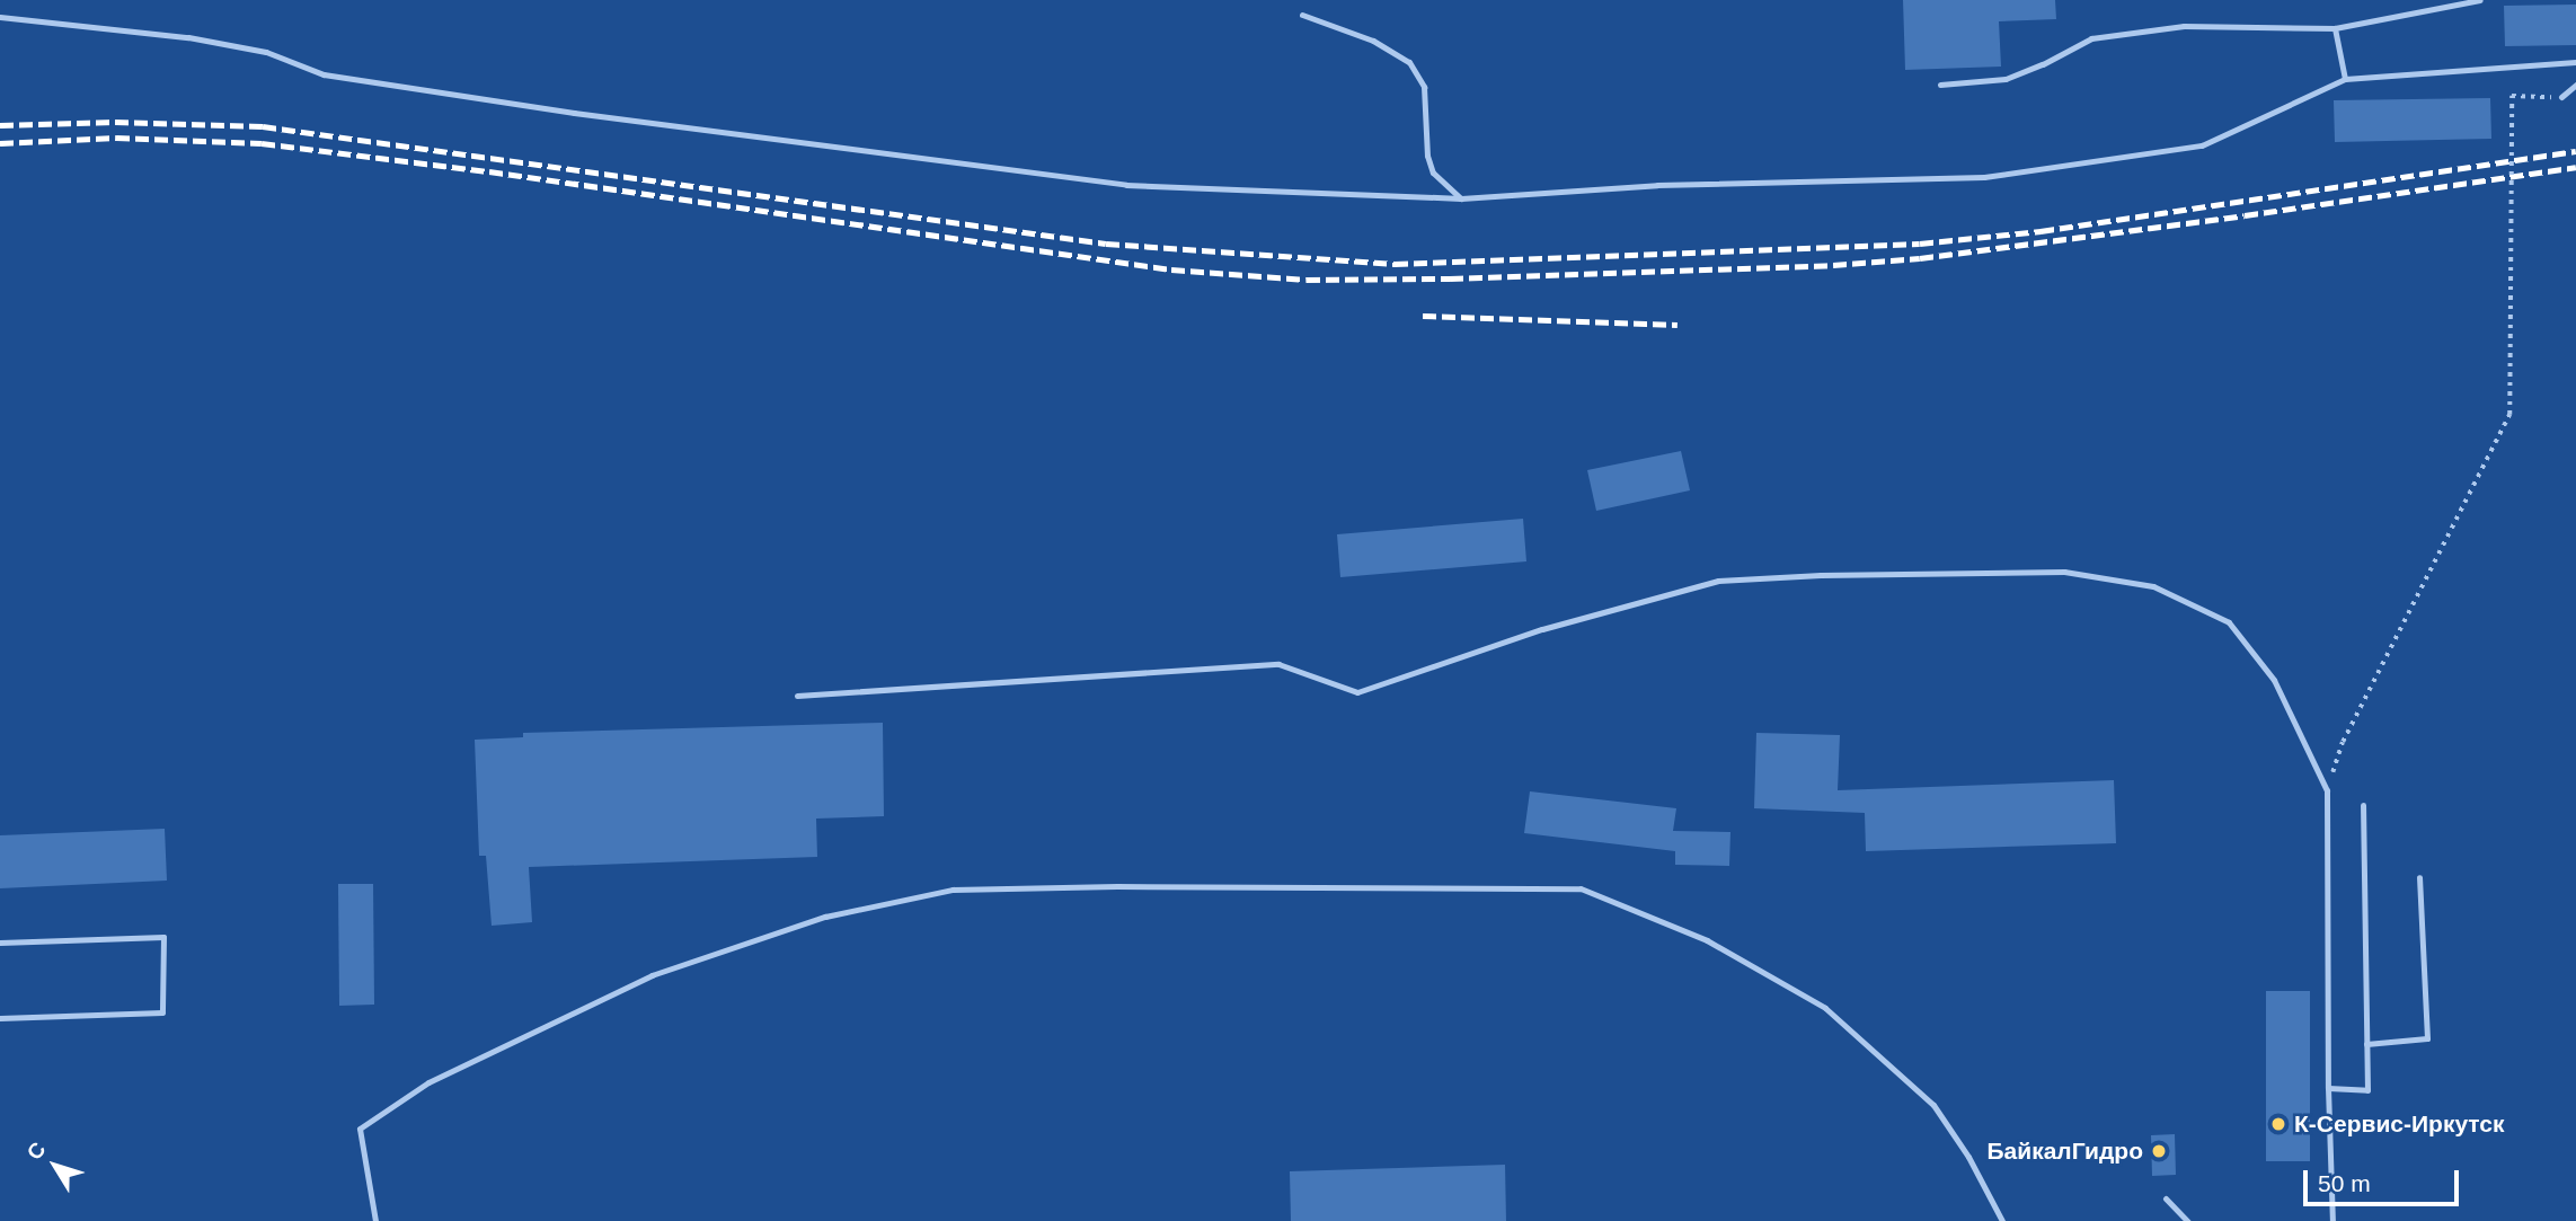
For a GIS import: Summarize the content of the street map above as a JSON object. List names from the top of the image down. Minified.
{"places":["К-Сервис-Иркутск","БайкалГидро"],"scale_bar":"50 m","north":"top left"}
